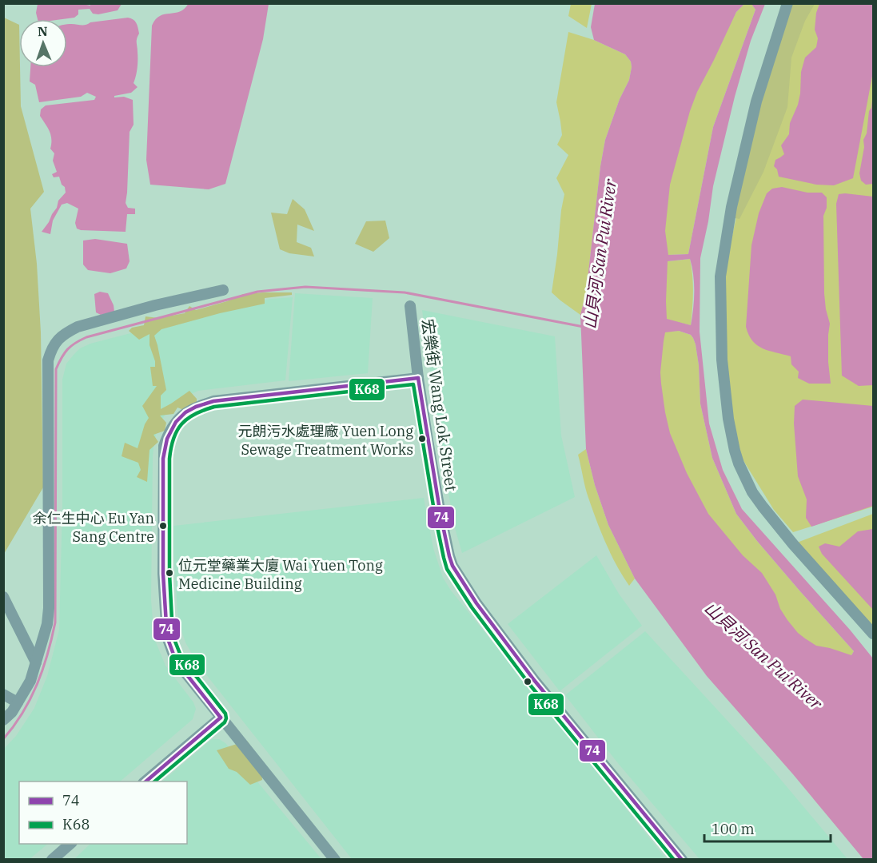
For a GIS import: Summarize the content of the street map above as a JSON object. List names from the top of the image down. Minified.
{"streets":{"street":["宏樂街 Wang Lok Street"]},"water":["山貝河 San Pui River"],"places":["元朗污水處理廠 Yuen Long Sewage Treatment Works","余仁生中心 Eu Yan Sang Centre","位元堂藥業大廈 Wai Yuen Tong Medicine Building"],"lines":["transit line 74","transit line K68"],"legend":["74","K68"],"scale_bar":"100 m","north":"top"}
